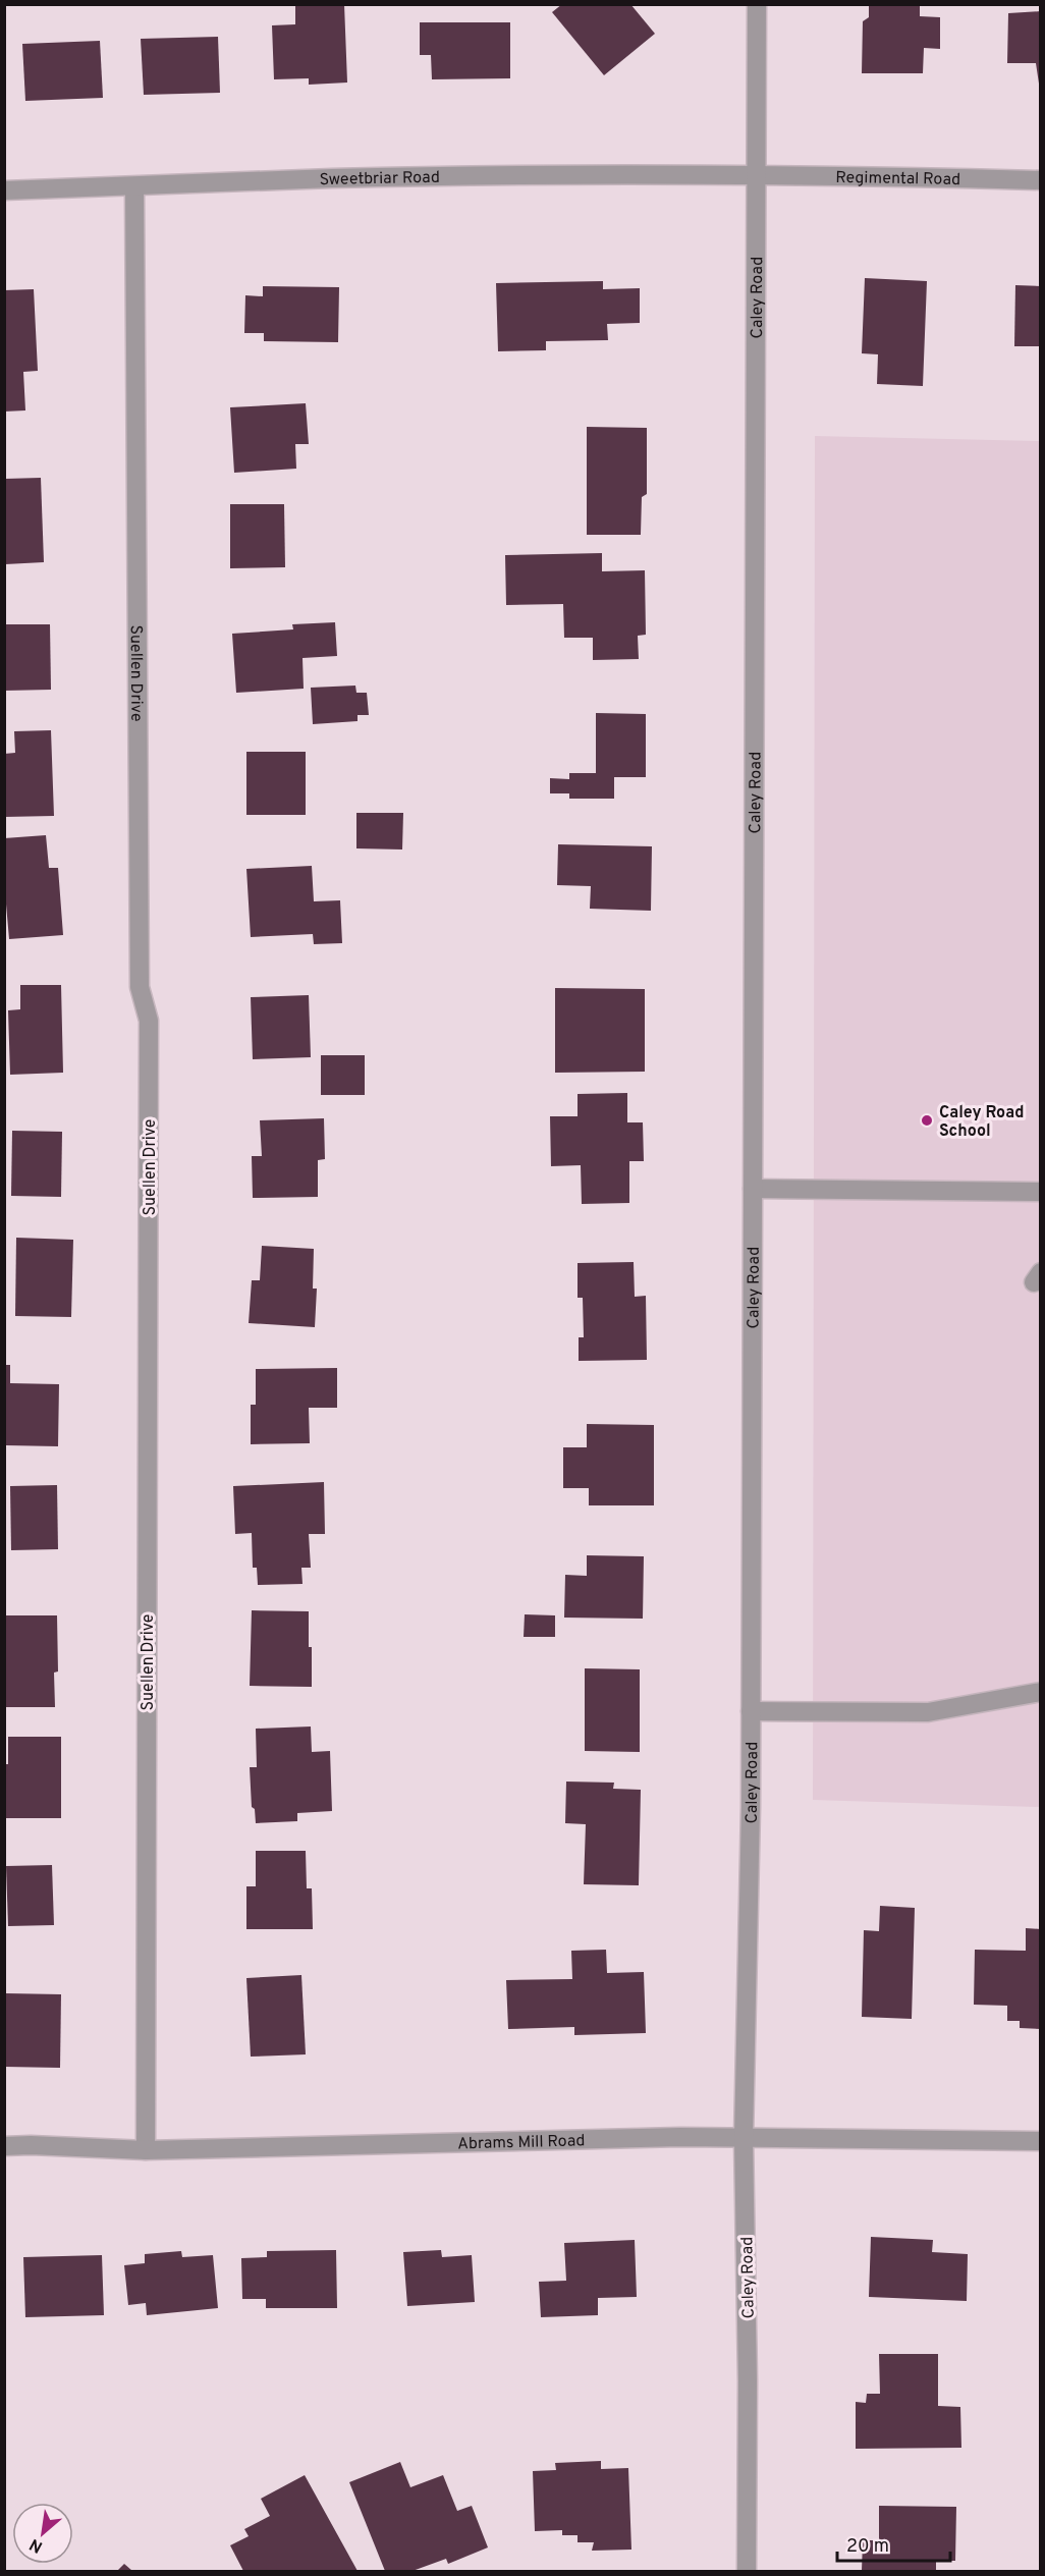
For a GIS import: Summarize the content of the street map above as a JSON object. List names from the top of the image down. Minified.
{"streets":{"street":["Regimental Road","Sweetbriar Road","Caley Road","Suellen Drive","Abrams Mill Road"]},"crossings":[["Regimental Road","Sweetbriar Road"],["Regimental Road","Caley Road"],["Sweetbriar Road","Caley Road"],["Sweetbriar Road","Suellen Drive"],["Caley Road","Abrams Mill Road"],["Suellen Drive","Abrams Mill Road"]],"places":["Caley Road School"],"scale_bar":"20 m","north":"bottom left"}
